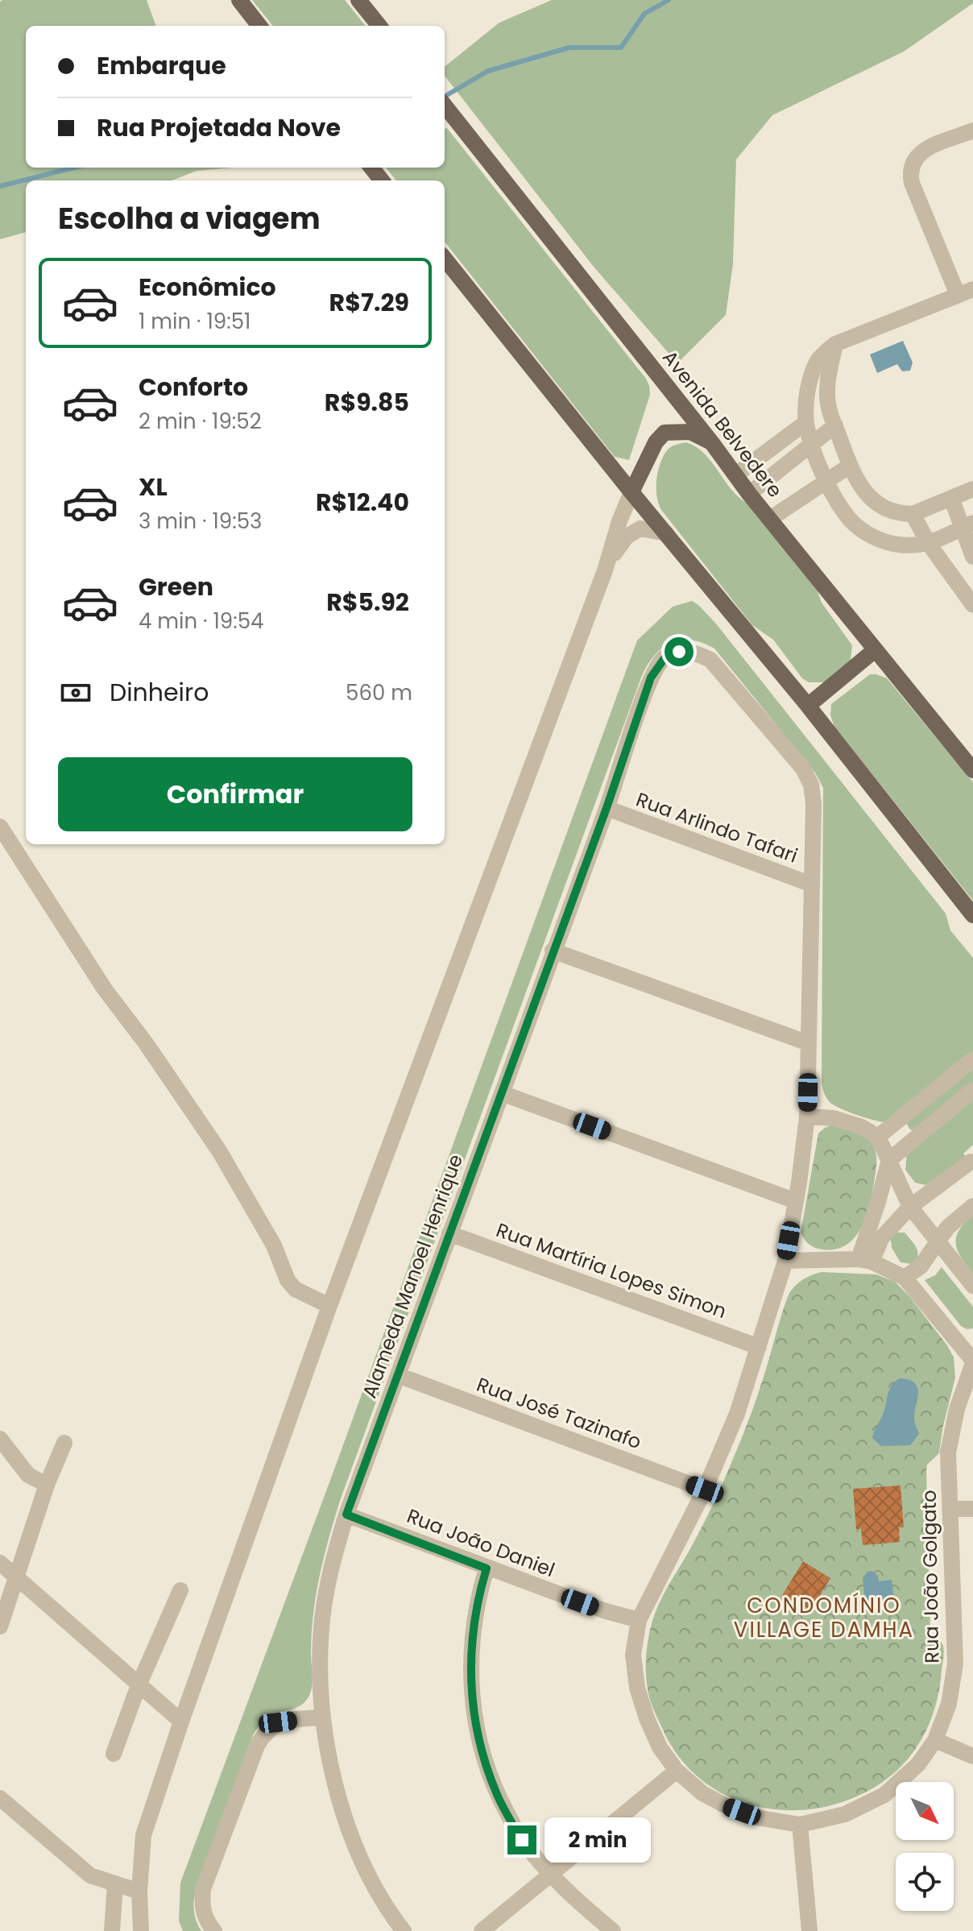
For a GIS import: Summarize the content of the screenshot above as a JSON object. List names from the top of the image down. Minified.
{"streets":{"main road":["Avenida Belvedere"],"street":["Rua Arlindo Tafari","Rua Martíria Lopes Simon","Alameda Manoel Henrique","Rua José Tazinafo","Rua João Daniel","Rua João Golgato"]},"crossings":[["Rua Arlindo Tafari","Alameda Manoel Henrique"],["Rua Martíria Lopes Simon","Alameda Manoel Henrique"],["Alameda Manoel Henrique","Rua José Tazinafo"],["Alameda Manoel Henrique","Rua João Daniel"]],"districts":["CONDOMÍNIO VILLAGE DAMHA"],"north":"bottom right","page":{"banner":["Embarque","Rua Projetada Nove"],"heading":"Escolha a viagem","list":[{"name":"Econômico","note":"1 min · 19:51","value":"R$7.29"},{"name":"Conforto","note":"2 min · 19:52","value":"R$9.85"},{"name":"XL","note":"3 min · 19:53","value":"R$12.40"},{"name":"Green","note":"4 min · 19:54","value":"R$5.92"}],"pay":["Dinheiro","560 m"],"buttons":"Confirmar","bubble":"2 min"}}
